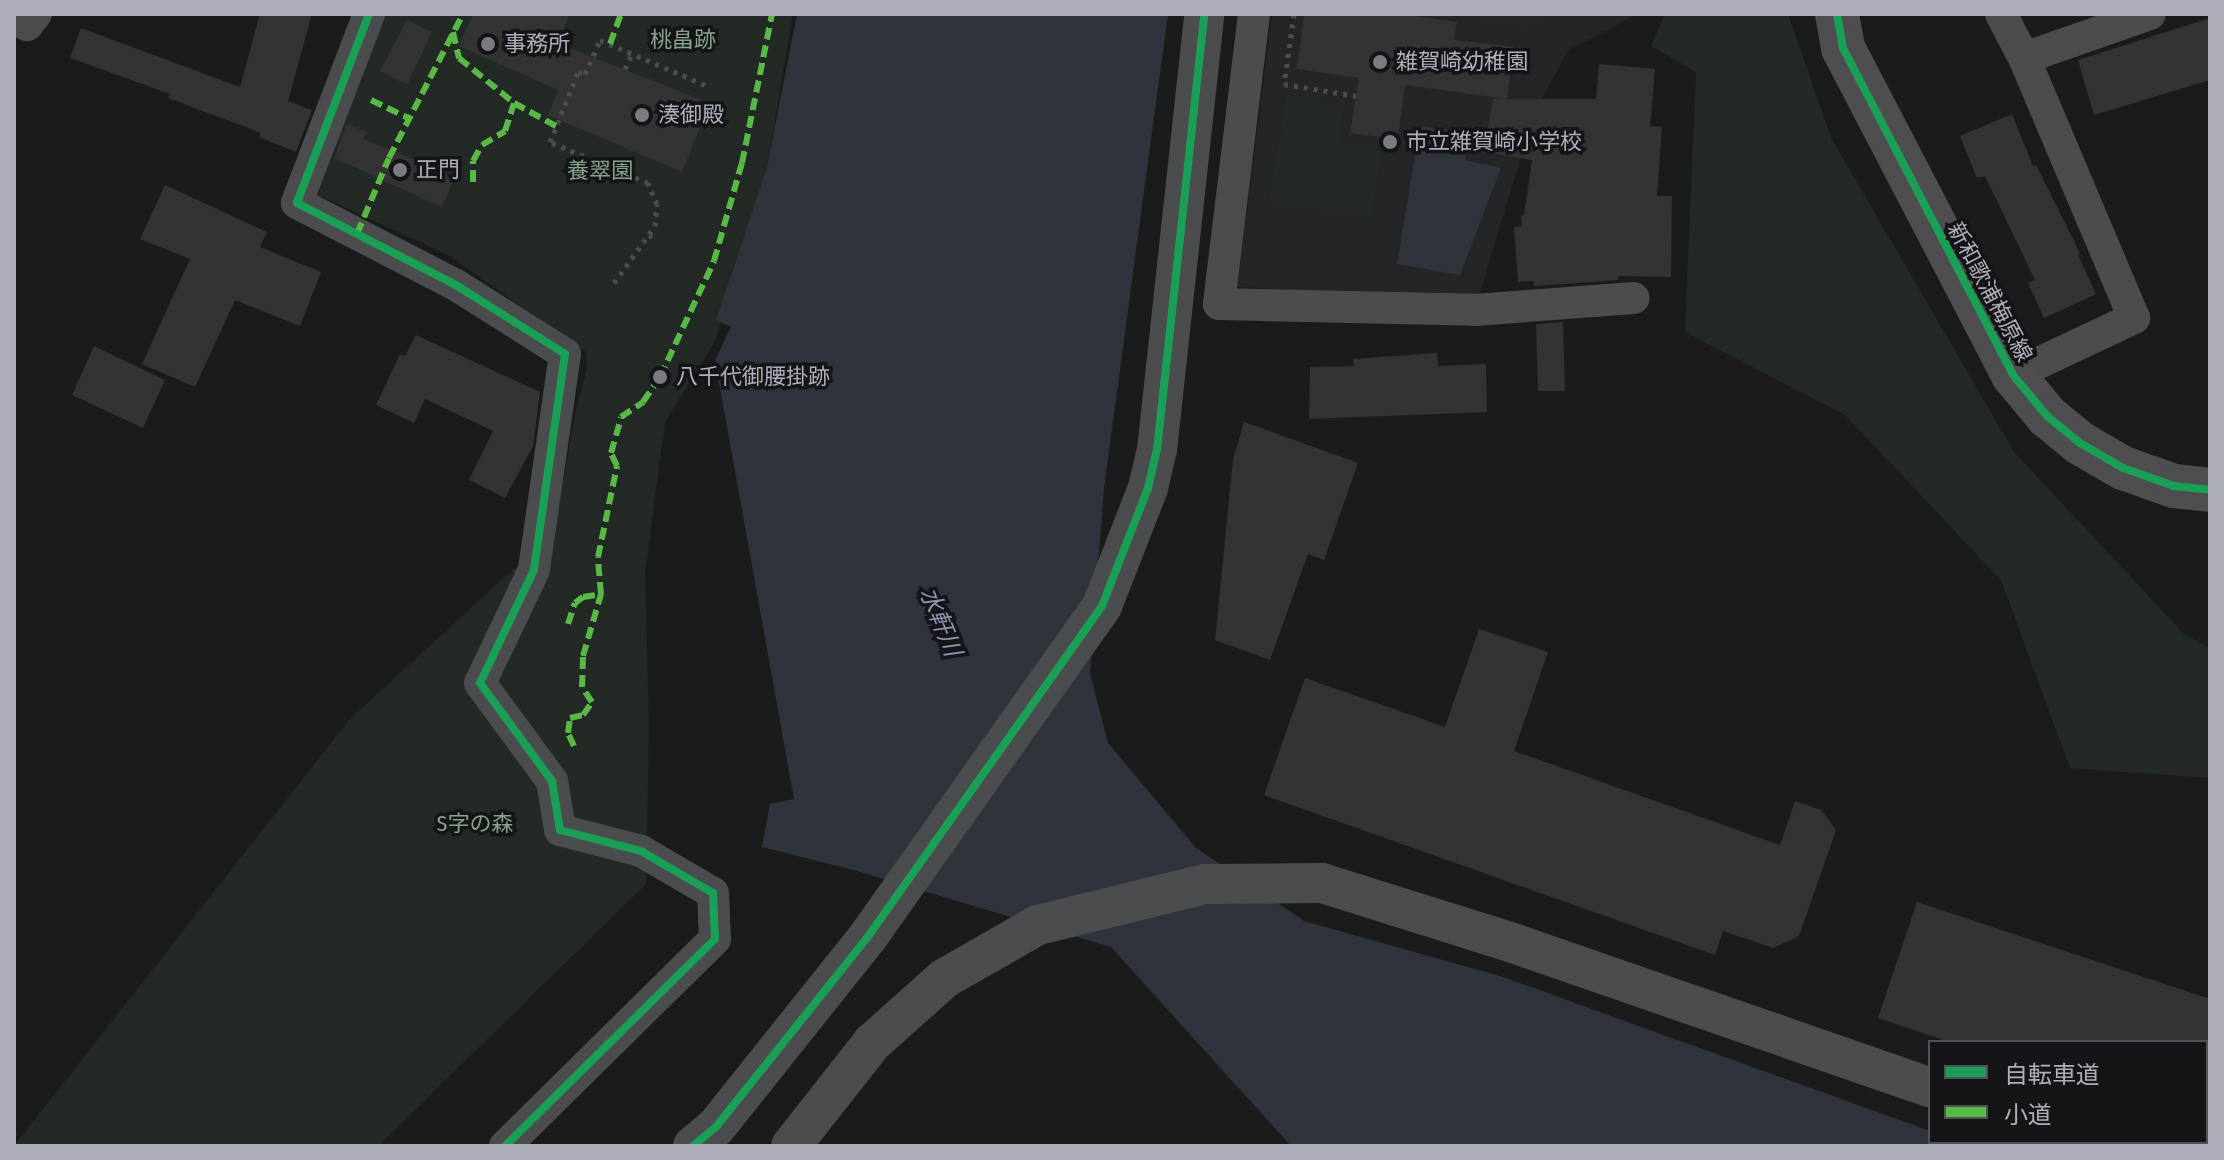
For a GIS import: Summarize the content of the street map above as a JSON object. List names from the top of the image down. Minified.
{"streets":{"main road":["新和歌浦梅原線"]},"water":["水軒川"],"parks":["桃畠跡","養翠園","S字の森"],"places":["事務所","雑賀崎幼稚園","湊御殿","市立雑賀崎小学校","正門","八千代御腰掛跡"],"legend":["自転車道","小道"]}
